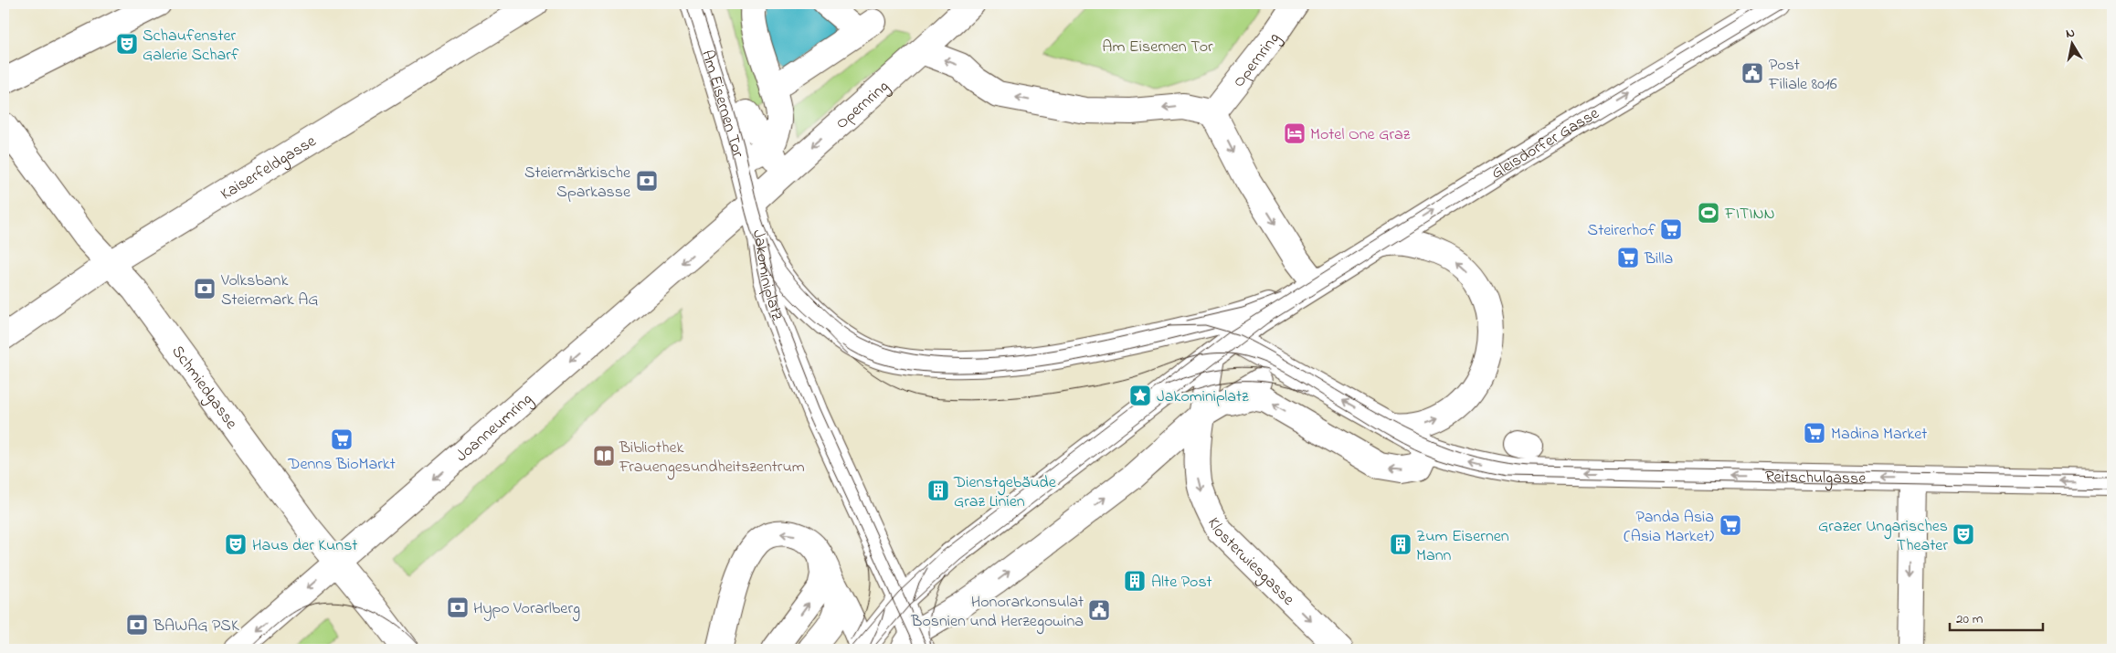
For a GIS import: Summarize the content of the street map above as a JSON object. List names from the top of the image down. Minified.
{"streets":{"street":["Opernring","Am Eisernen Tor","Gleisdorfer Gasse","Kaiserfeldgasse","Jakominiplatz","Schmiedgasse","Joanneumring","Reitschulgasse","Klosterwiesgasse"]},"crossings":[["Opernring","Am Eisernen Tor"],["Opernring","Joanneumring"],["Am Eisernen Tor","Jakominiplatz"],["Am Eisernen Tor","Joanneumring"],["Gleisdorfer Gasse","Jakominiplatz"],["Kaiserfeldgasse","Schmiedgasse"],["Schmiedgasse","Joanneumring"]],"one_way":["Opernring","Gleisdorfer Gasse","Joanneumring","Reitschulgasse","Klosterwiesgasse"],"parks":["Am Eisernen Tor"],"places":{"theatre":["Schaufenster Galerie Scharf","Grazer Ungarisches Theater","Haus der Kunst"],"public building":["Post Filiale 8016","Honorarkonsulat Bosnien und Herzegowina"],"hotel":["Motel One Graz"],"bank":["Steiermärkische Sparkasse","Volksbank Steiermark AG","Hypo Vorarlberg","BAWAG PSK"],"sports":["FITINN"],"supermarket":["Steirerhof","Billa","Madina Market","Denns BioMarkt","Panda Asia (Asia Market)"],"place":["Jakominiplatz"],"library":["Bibliothek Frauengesundheitszentrum"],"building":["Dienstgebäude Graz Linien","Zum Eisernen Mann","Alte Post"]},"scale_bar":"20 m","north":"top"}
